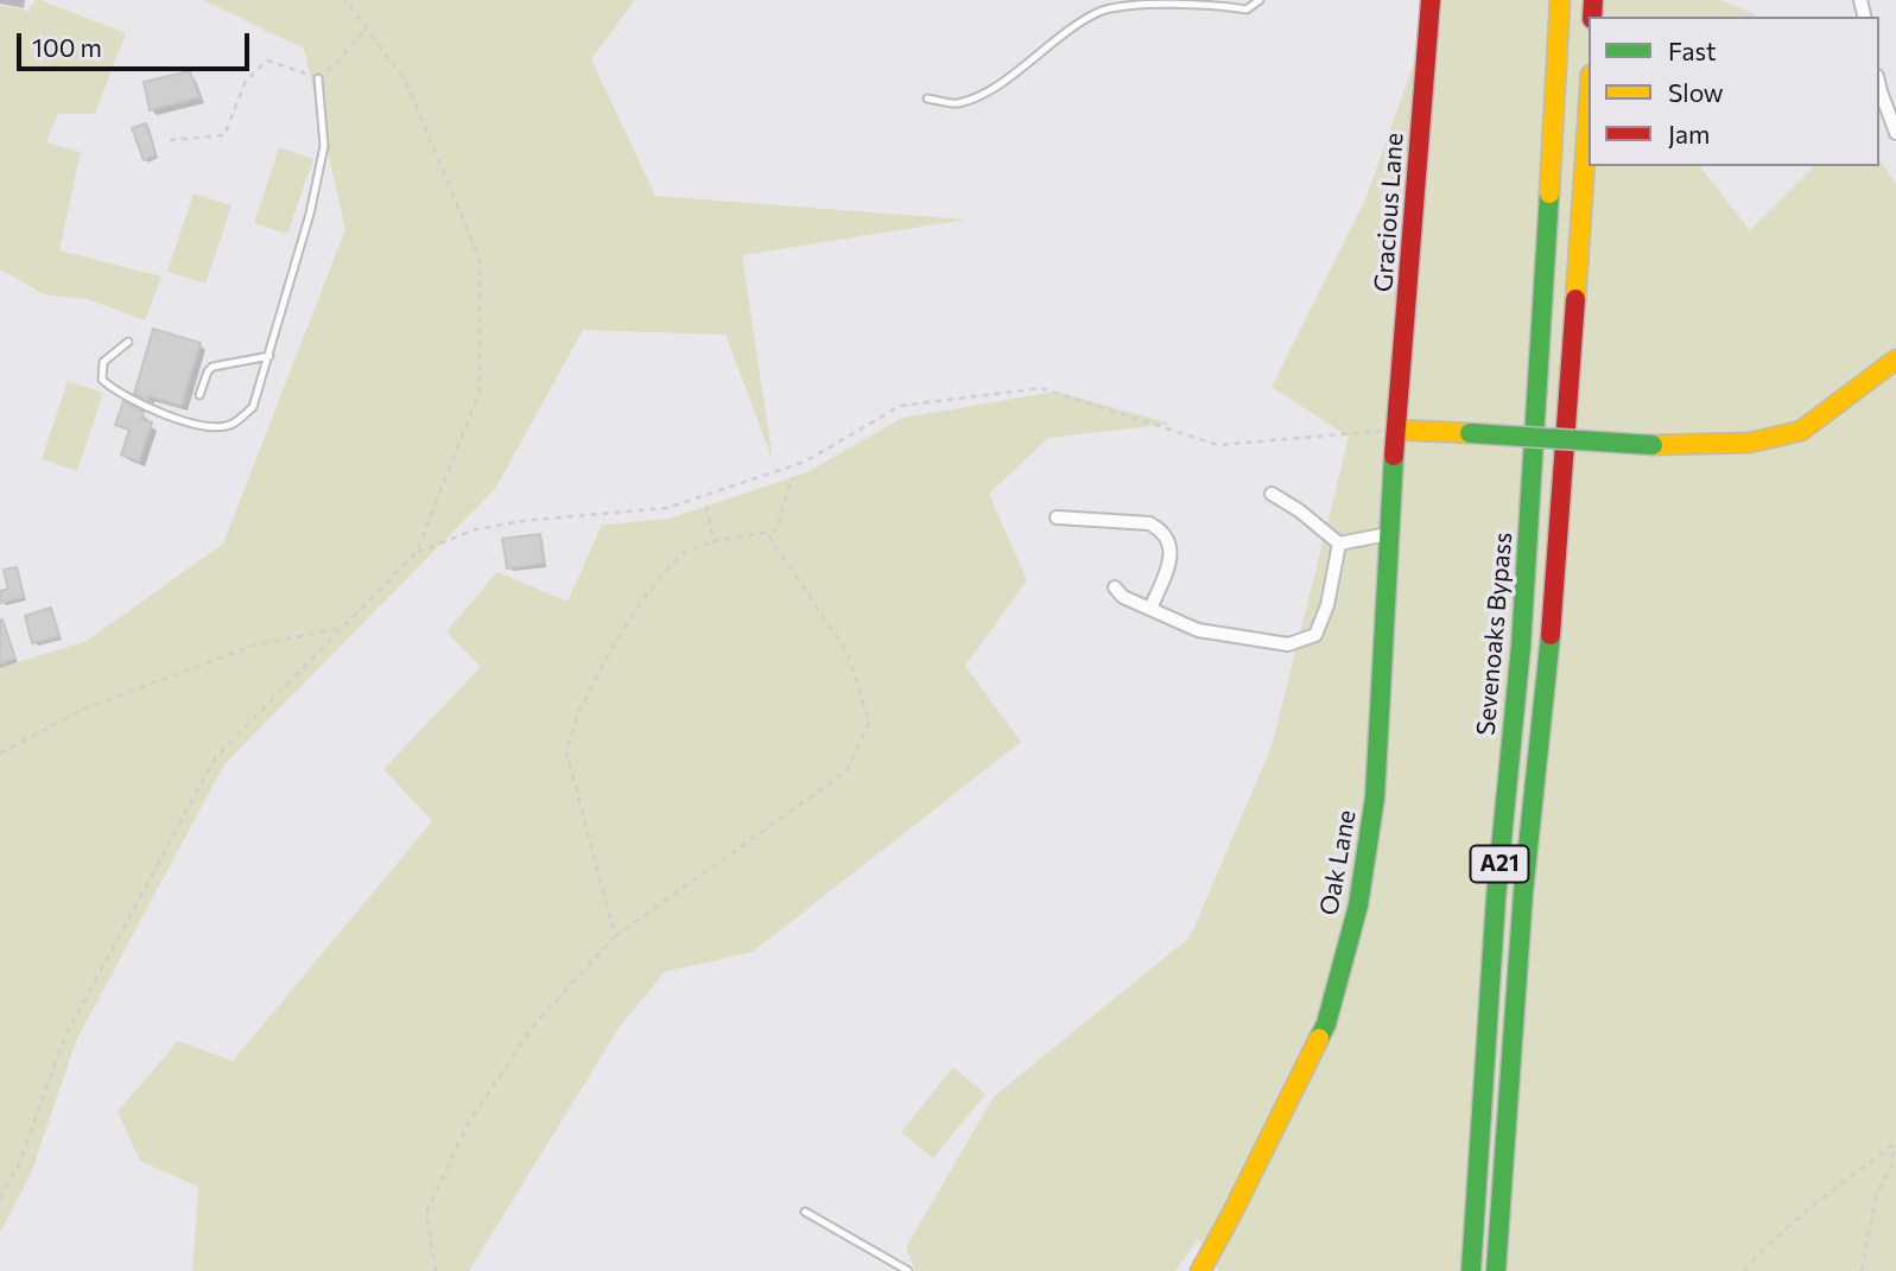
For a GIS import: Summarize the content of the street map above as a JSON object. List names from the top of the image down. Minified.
{"streets":{"main road":["Gracious Lane","Sevenoaks Bypass","Oak Lane","A21"]},"crossings":[["Gracious Lane","Oak Lane"]],"legend":["Fast","Slow","Jam"],"scale_bar":"100 m"}
